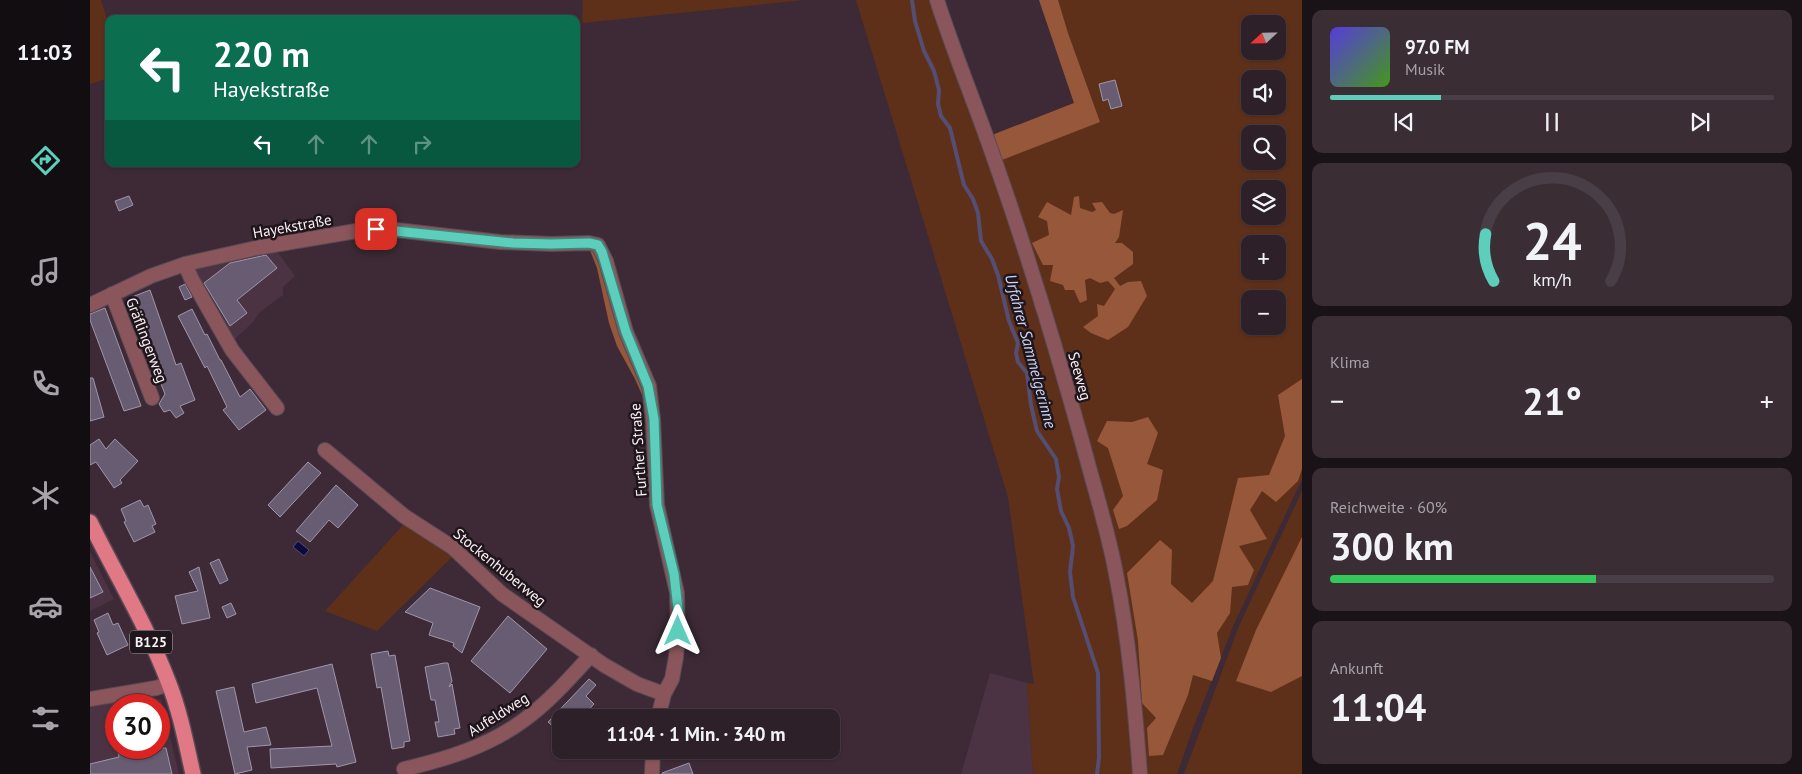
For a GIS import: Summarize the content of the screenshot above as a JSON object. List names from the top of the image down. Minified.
{"streets":{"main road":["B125"],"street":["Hayekstraße","Gräflingerweg","Seeweg","Further Straße","Stockenhuberweg","Aufeldweg"]},"crossings":[["Hayekstraße","Gräflingerweg"],["Hayekstraße","Further Straße"],["Further Straße","Stockenhuberweg"],["Stockenhuberweg","Aufeldweg"]],"water":["Urfahrer Sammelgerinne"],"north":"left","page":{"tabs":"11:03","map_buttons":["+","−"],"turn":["220 m","Hayekstraße"],"song":["97.0 FM","Musik"],"tile":["Klima",["Reichweite · 60%","300 km"],["Ankunft","11:04"]],"heat":["−","21°","+"],"limit":"30","trip":"11:04 · 1 Min. · 340 m","gauge":["24","km/h"]}}
